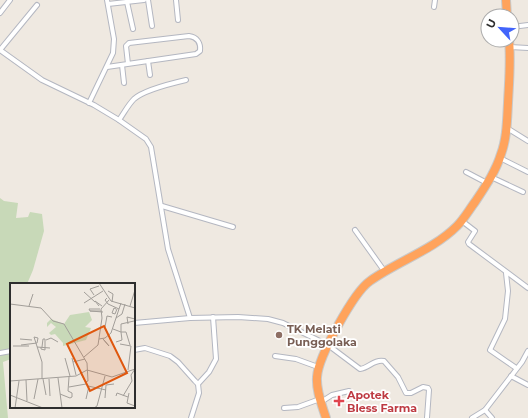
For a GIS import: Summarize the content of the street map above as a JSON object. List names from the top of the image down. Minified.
{"places":{"other":["TK Melati Punggolaka"],"health":["Apotek Bless Farma"]},"north":"top left"}
